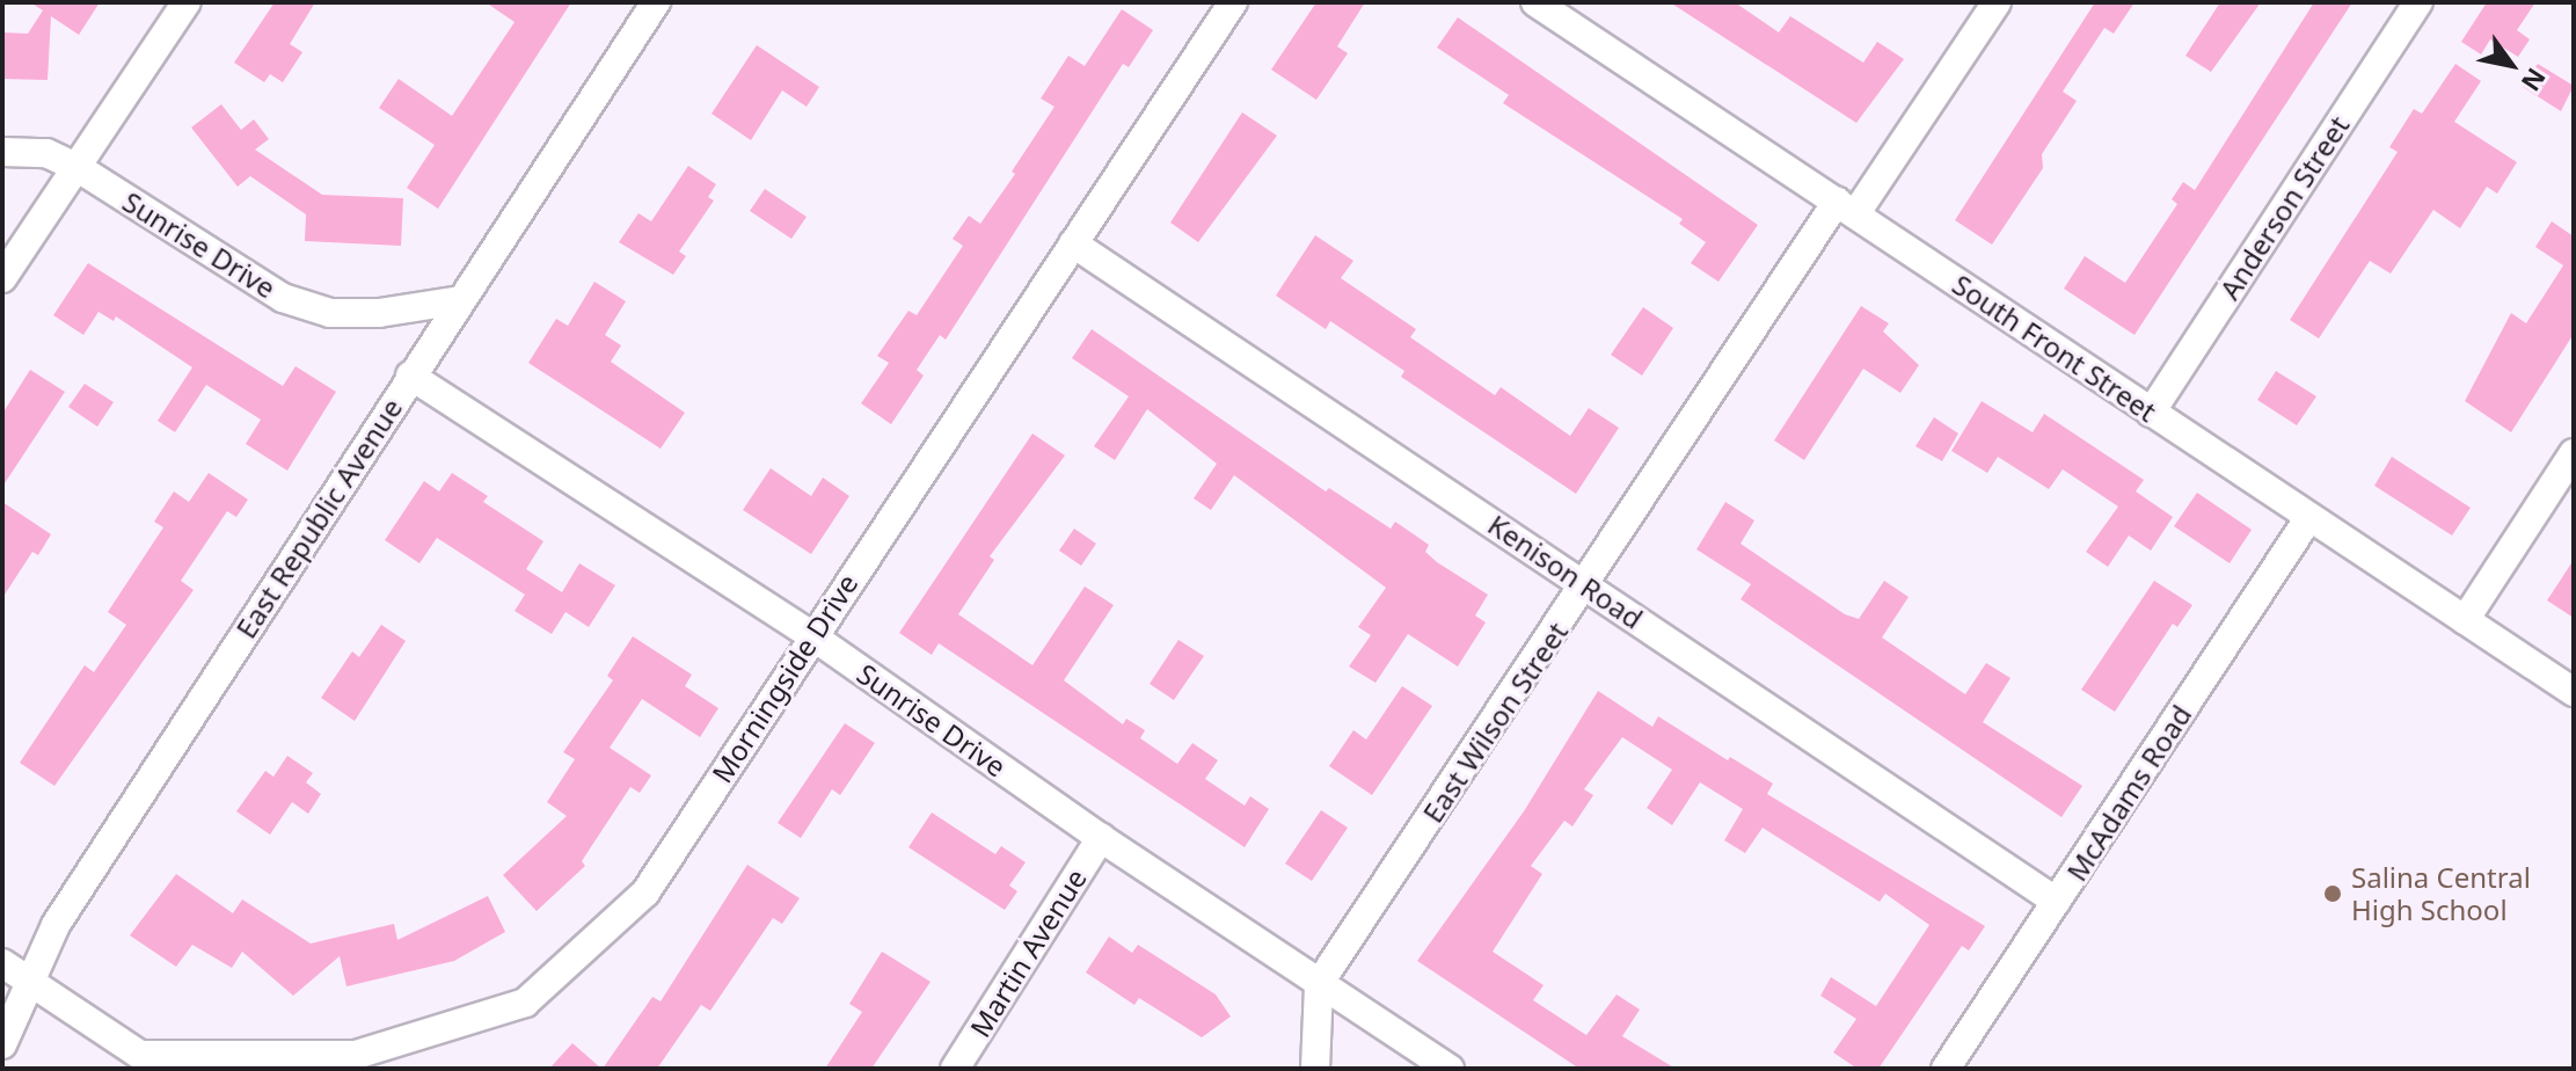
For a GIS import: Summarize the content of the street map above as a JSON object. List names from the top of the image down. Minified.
{"streets":{"street":["Anderson Street","Sunrise Drive","South Front Street","East Republic Avenue","Kenison Road","Morningside Drive","East Wilson Street","McAdams Road","Martin Avenue"]},"crossings":[["Anderson Street","South Front Street"],["Sunrise Drive","East Republic Avenue"],["Sunrise Drive","Morningside Drive"],["Sunrise Drive","East Wilson Street"],["Sunrise Drive","Martin Avenue"],["South Front Street","East Wilson Street"],["South Front Street","McAdams Road"],["Kenison Road","Morningside Drive"],["Kenison Road","East Wilson Street"],["Kenison Road","McAdams Road"]],"places":["Salina Central High School"],"north":"bottom right"}
